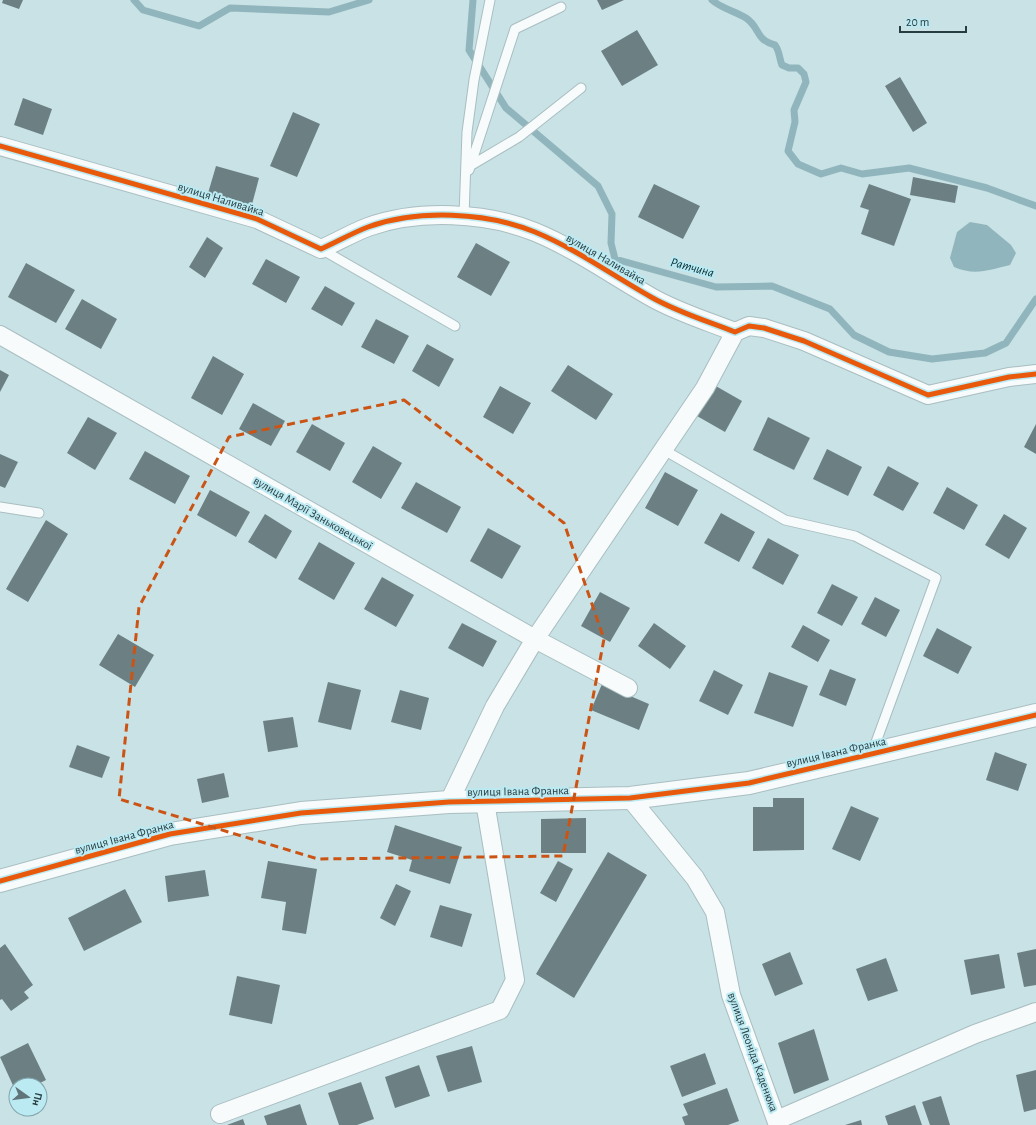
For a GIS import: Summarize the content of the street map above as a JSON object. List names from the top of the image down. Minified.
{"streets":{"main road":["вулиця Івана Франка"],"street":["вулиця Наливайка","вулиця Марії Заньковецької","вулиця Леоніда Каденюка"]},"crossings":[["вулиця Івана Франка","вулиця Леоніда Каденюка"]],"water":["Ратчина"],"scale_bar":"20 m","north":"right"}
